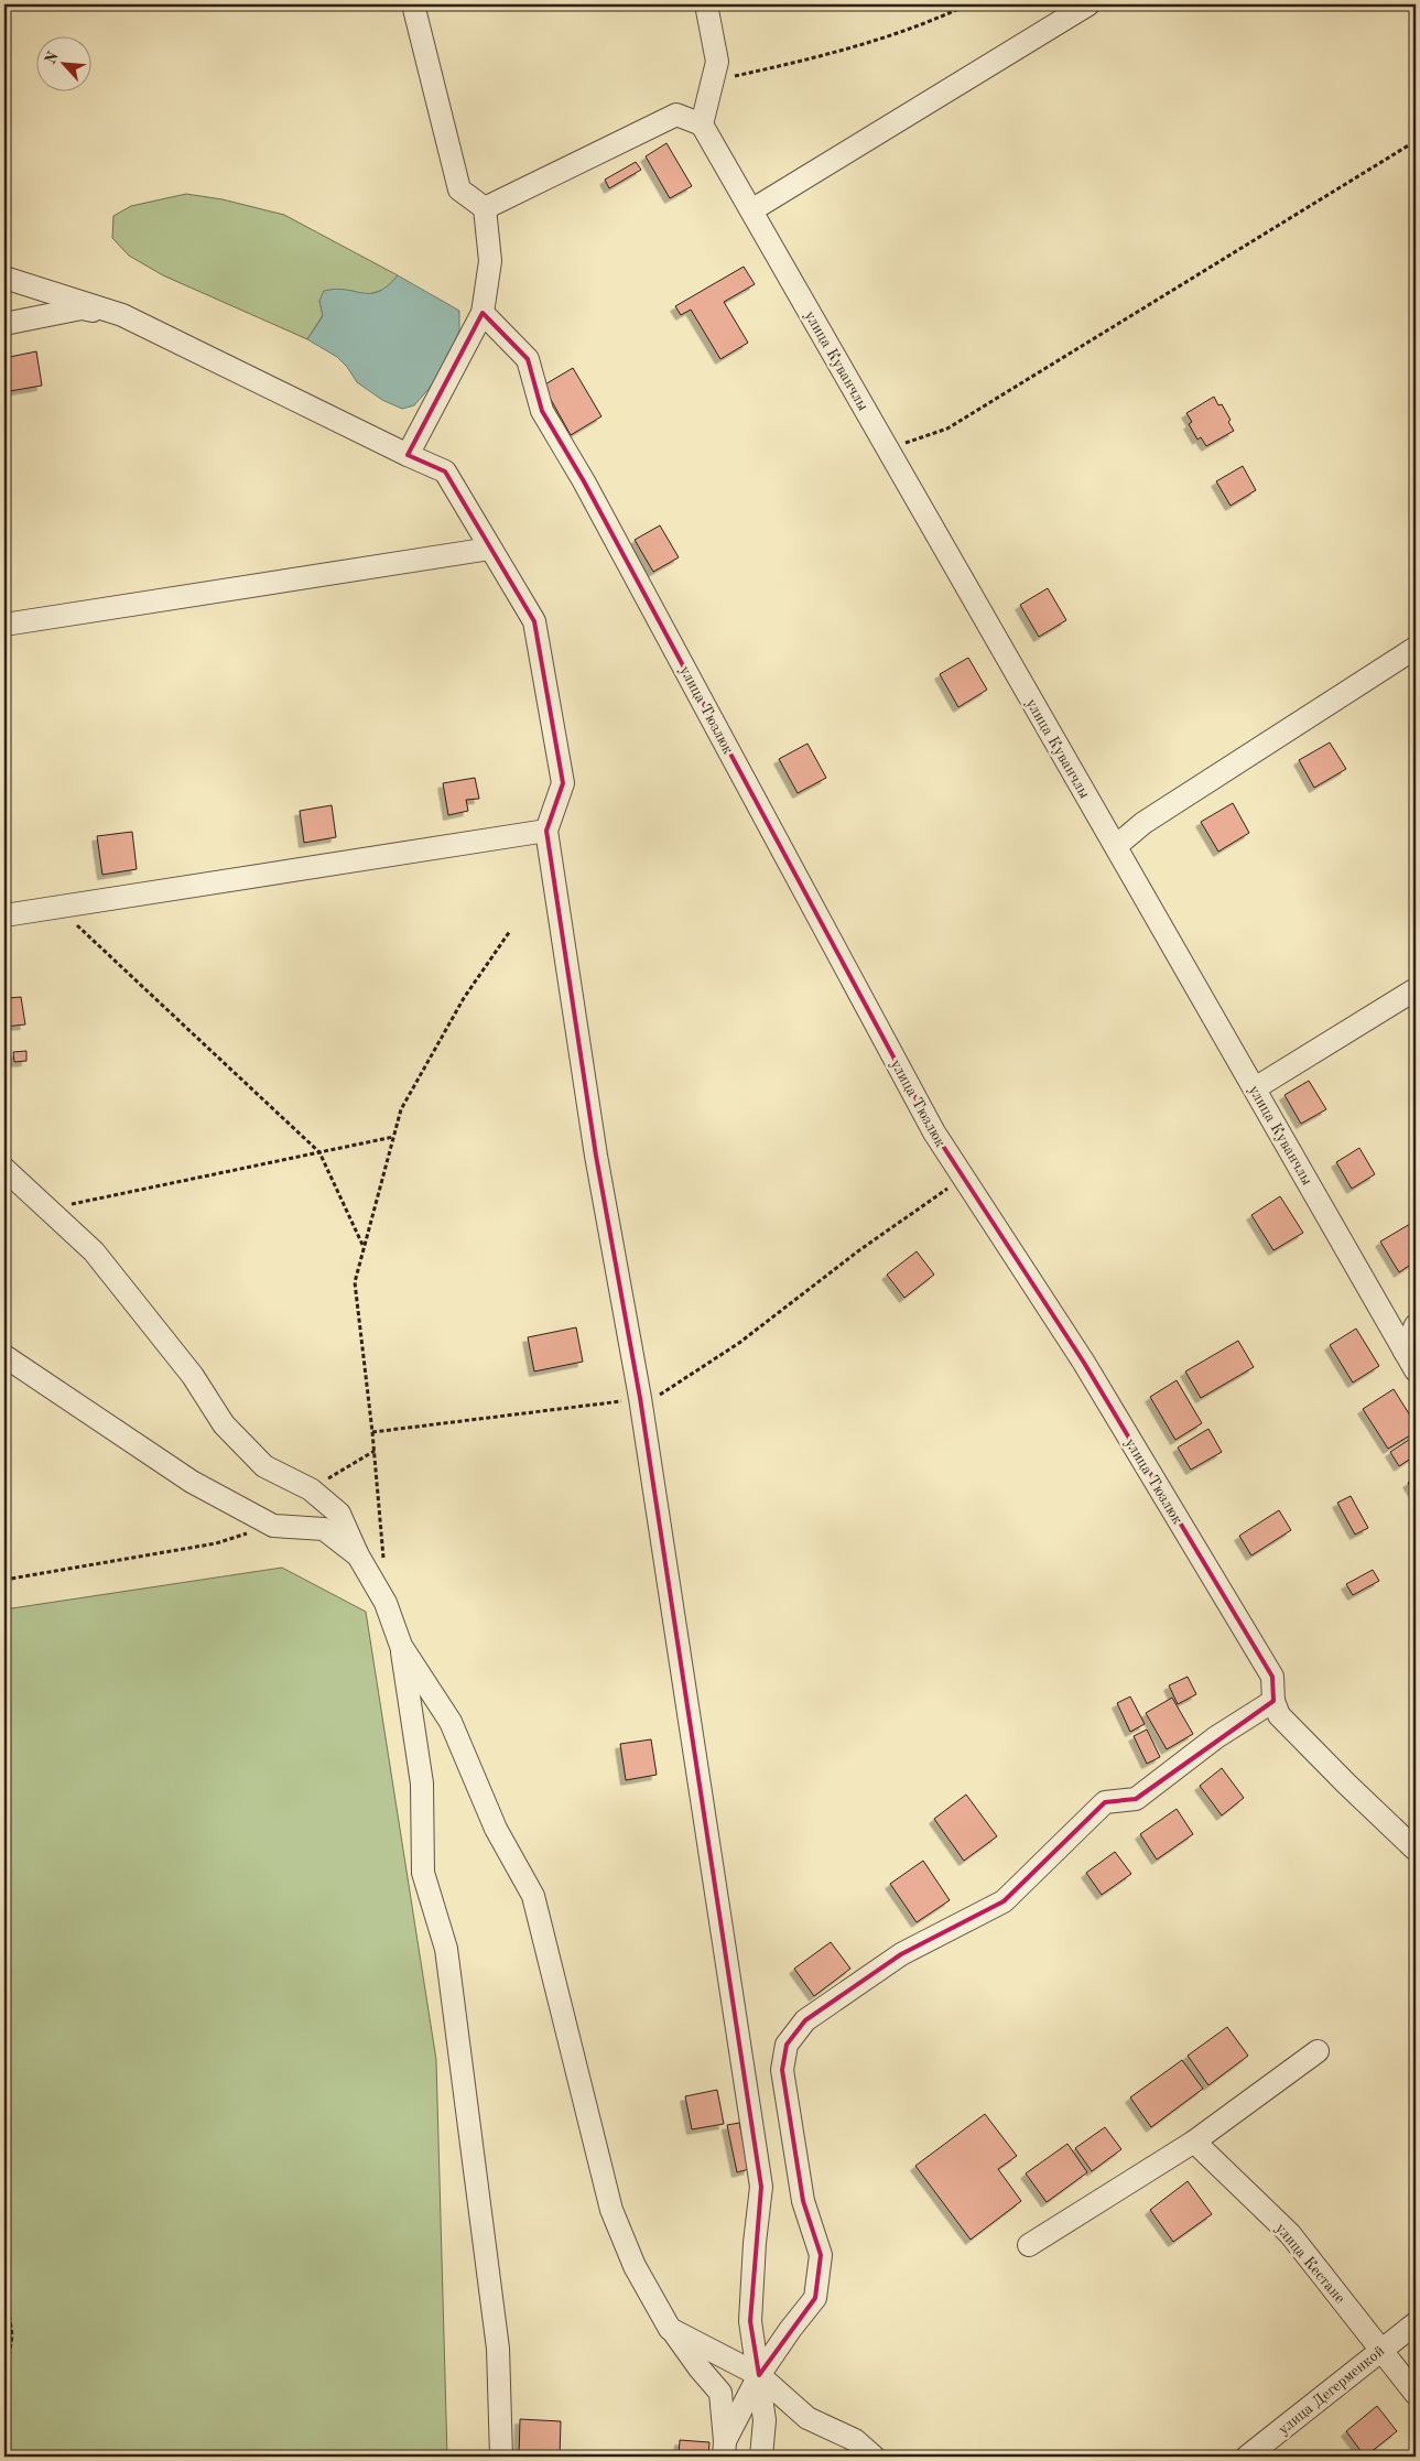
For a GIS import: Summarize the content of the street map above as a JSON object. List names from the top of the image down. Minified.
{"streets":{"street":["улица Куванчлы","улица Тюзлюк","улица Кестане","улица Дегерменкой"]},"crossings":[["улица Кестане","улица Дегерменкой"]],"north":"top left"}
